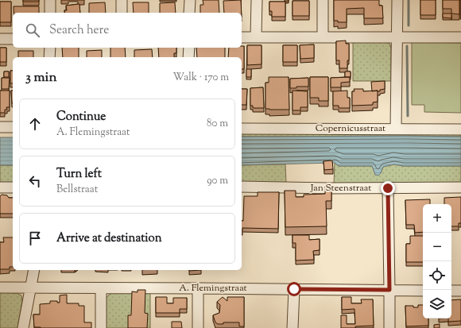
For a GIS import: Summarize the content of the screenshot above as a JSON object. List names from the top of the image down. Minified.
{"streets":{"street":["Copernicusstraat","Jan Steenstraat","A. Flemingstraat"]},"page":{"search":"Search here","heading":["3 min","Walk · 170 m"],"list":[["Continue","A. Flemingstraat","80 m"],["Turn left","Bellstraat","90 m"],"Arrive at destination"],"map_buttons":["+","−"]}}
